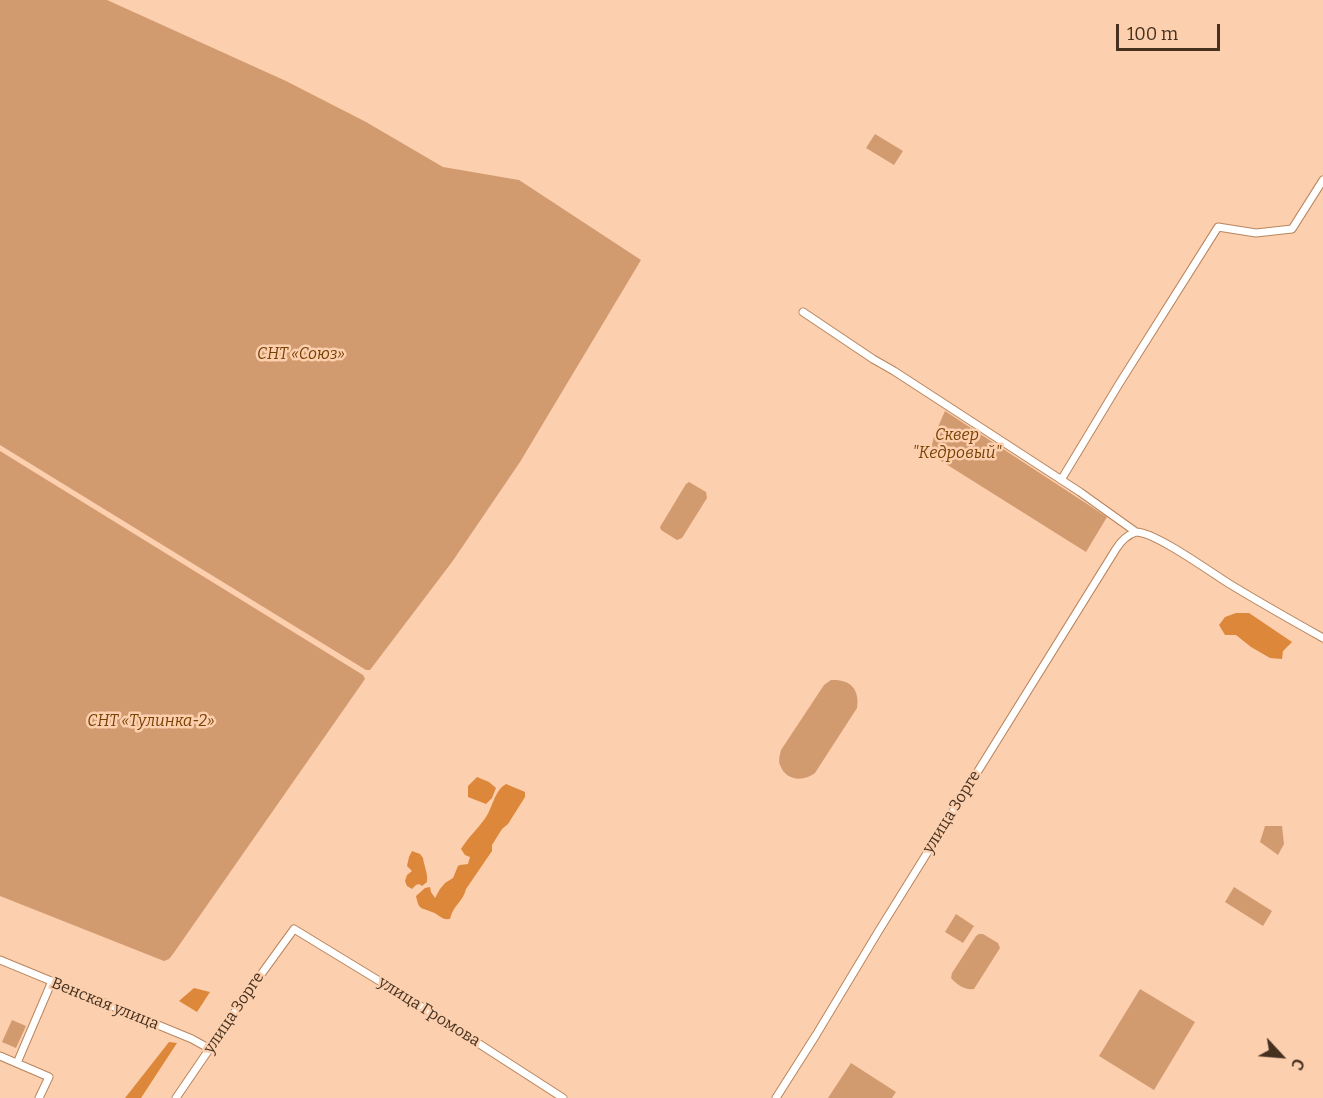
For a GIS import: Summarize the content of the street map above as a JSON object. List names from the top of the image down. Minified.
{"streets":{"street":["улица Зорге","Венская улица","улица Громова"]},"crossings":[["улица Зорге","Венская улица"],["улица Зорге","улица Громова"]],"parks":["СНТ «Союз»","Сквер \"Кедровый\"","СНТ «Тулинка-2»"],"scale_bar":"100 m","north":"bottom right"}
